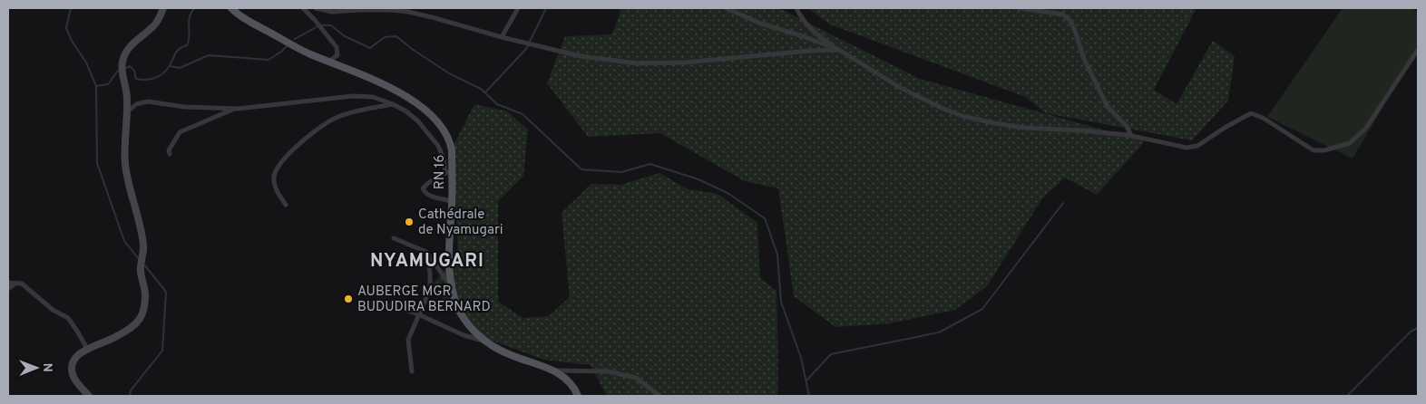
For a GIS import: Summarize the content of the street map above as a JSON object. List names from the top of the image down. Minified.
{"streets":{"main road":["RN 16"]},"districts":["NYAMUGARI"],"places":["Cathédrale de Nyamugari","AUBERGE MGR BUDUDIRA BERNARD"],"north":"right"}
